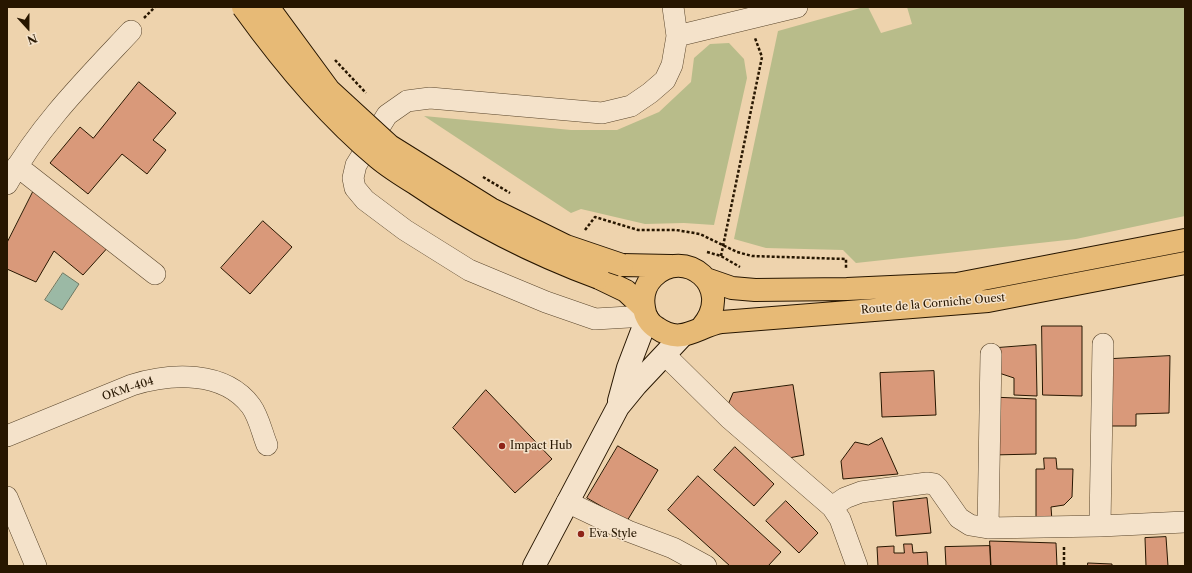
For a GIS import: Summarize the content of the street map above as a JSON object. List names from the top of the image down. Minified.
{"streets":{"highway":["Route de la Corniche Ouest"],"street":["OKM-404"]},"places":["Impact Hub","Eva Style"],"north":"bottom"}
